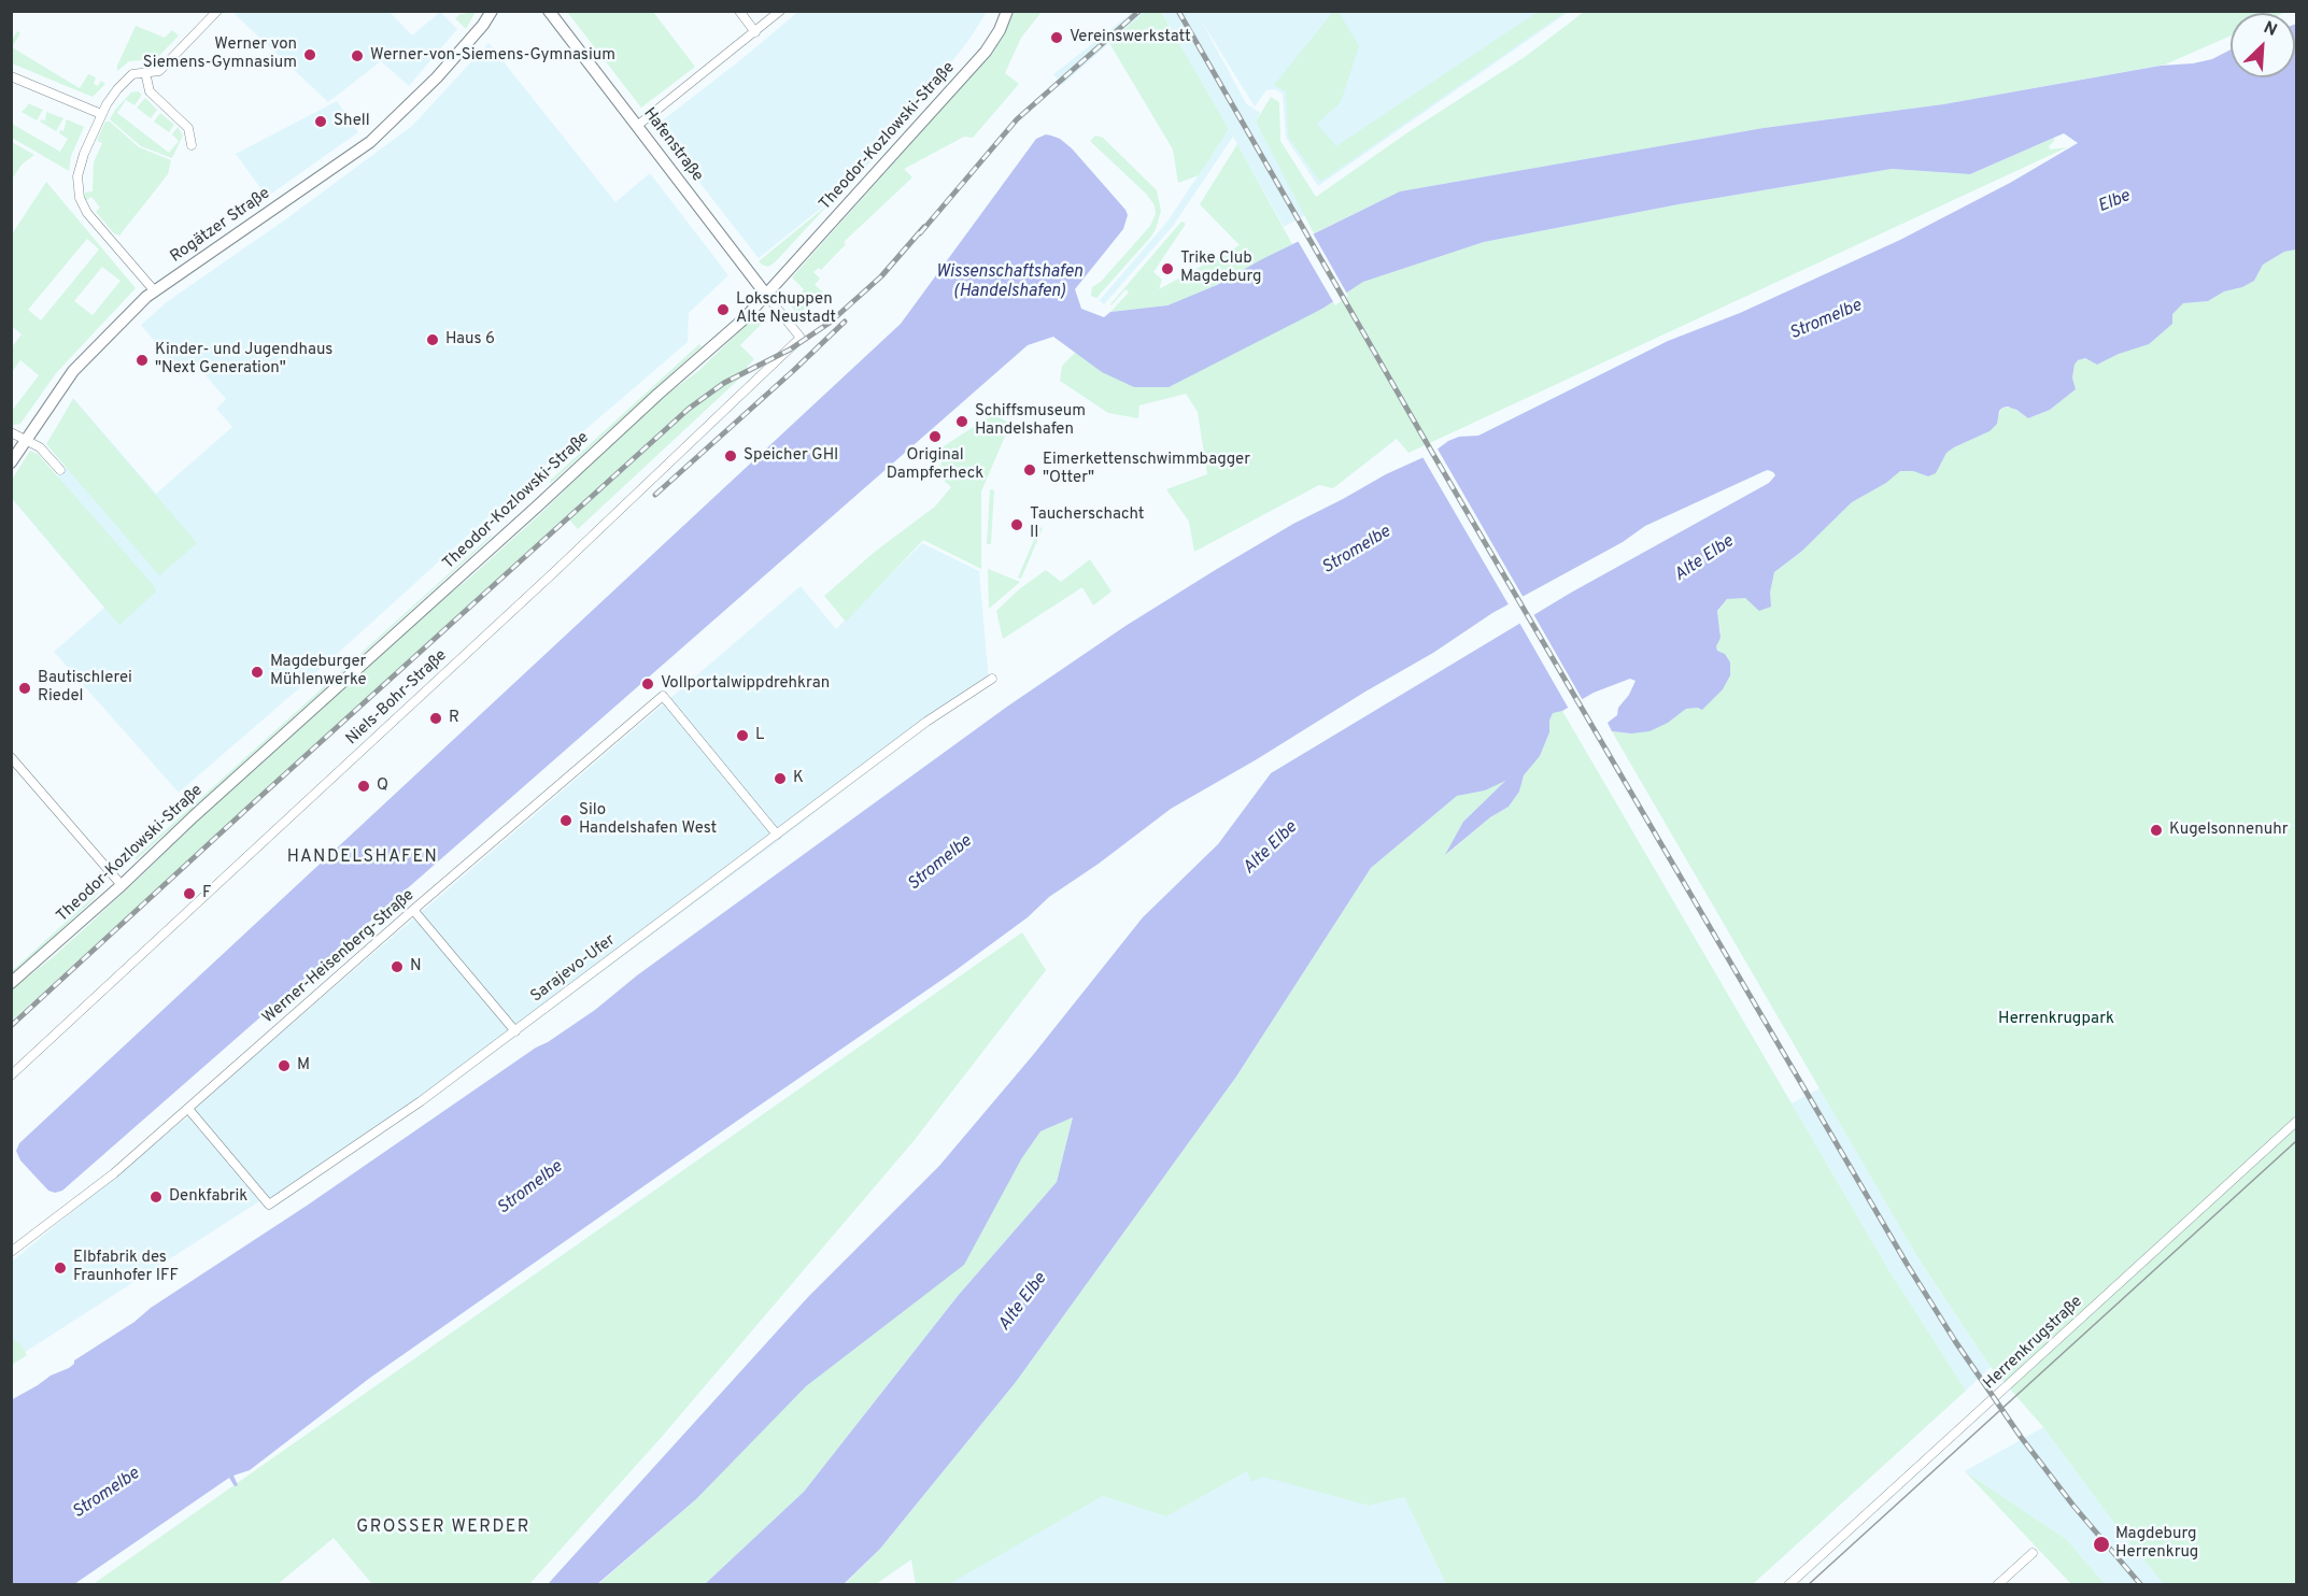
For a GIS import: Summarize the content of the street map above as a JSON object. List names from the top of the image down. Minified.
{"streets":{"main road":["Theodor-Kozlowski-Straße","Hafenstraße","Rogätzer Straße"],"street":["Niels-Bohr-Straße","Werner-Heisenberg-Straße","Sarajevo-Ufer","Herrenkrugstraße"]},"crossings":[["Theodor-Kozlowski-Straße","Hafenstraße"],["Theodor-Kozlowski-Straße","Niels-Bohr-Straße"],["Hafenstraße","Niels-Bohr-Straße"],["Werner-Heisenberg-Straße","Sarajevo-Ufer"]],"districts":["HANDELSHAFEN","GROSSER WERDER"],"water":["Elbe","Wissenschaftshafen (Handelshafen)","Stromelbe","Alte Elbe"],"parks":["Herrenkrugpark"],"places":["Vereinswerkstatt","Werner von Siemens-Gymnasium","Werner-von-Siemens-Gymnasium","Shell","Trike Club Magdeburg","Lokschuppen Alte Neustadt","Haus 6","Kinder- und Jugendhaus \"Next Generation\"","Schiffsmuseum Handelshafen","Original Dampferheck","Speicher GHI","Eimerkettenschwimmbagger \"Otter\"","Taucherschacht II","Magdeburger Mühlenwerke","Vollportalwippdrehkran","Bautischlerei Riedel","R","L","K","Q","Silo Handelshafen West","Kugelsonnenuhr","F","N","M","Denkfabrik","Elbfabrik des Fraunhofer IFF","Magdeburg Herrenkrug"],"north":"top right"}
